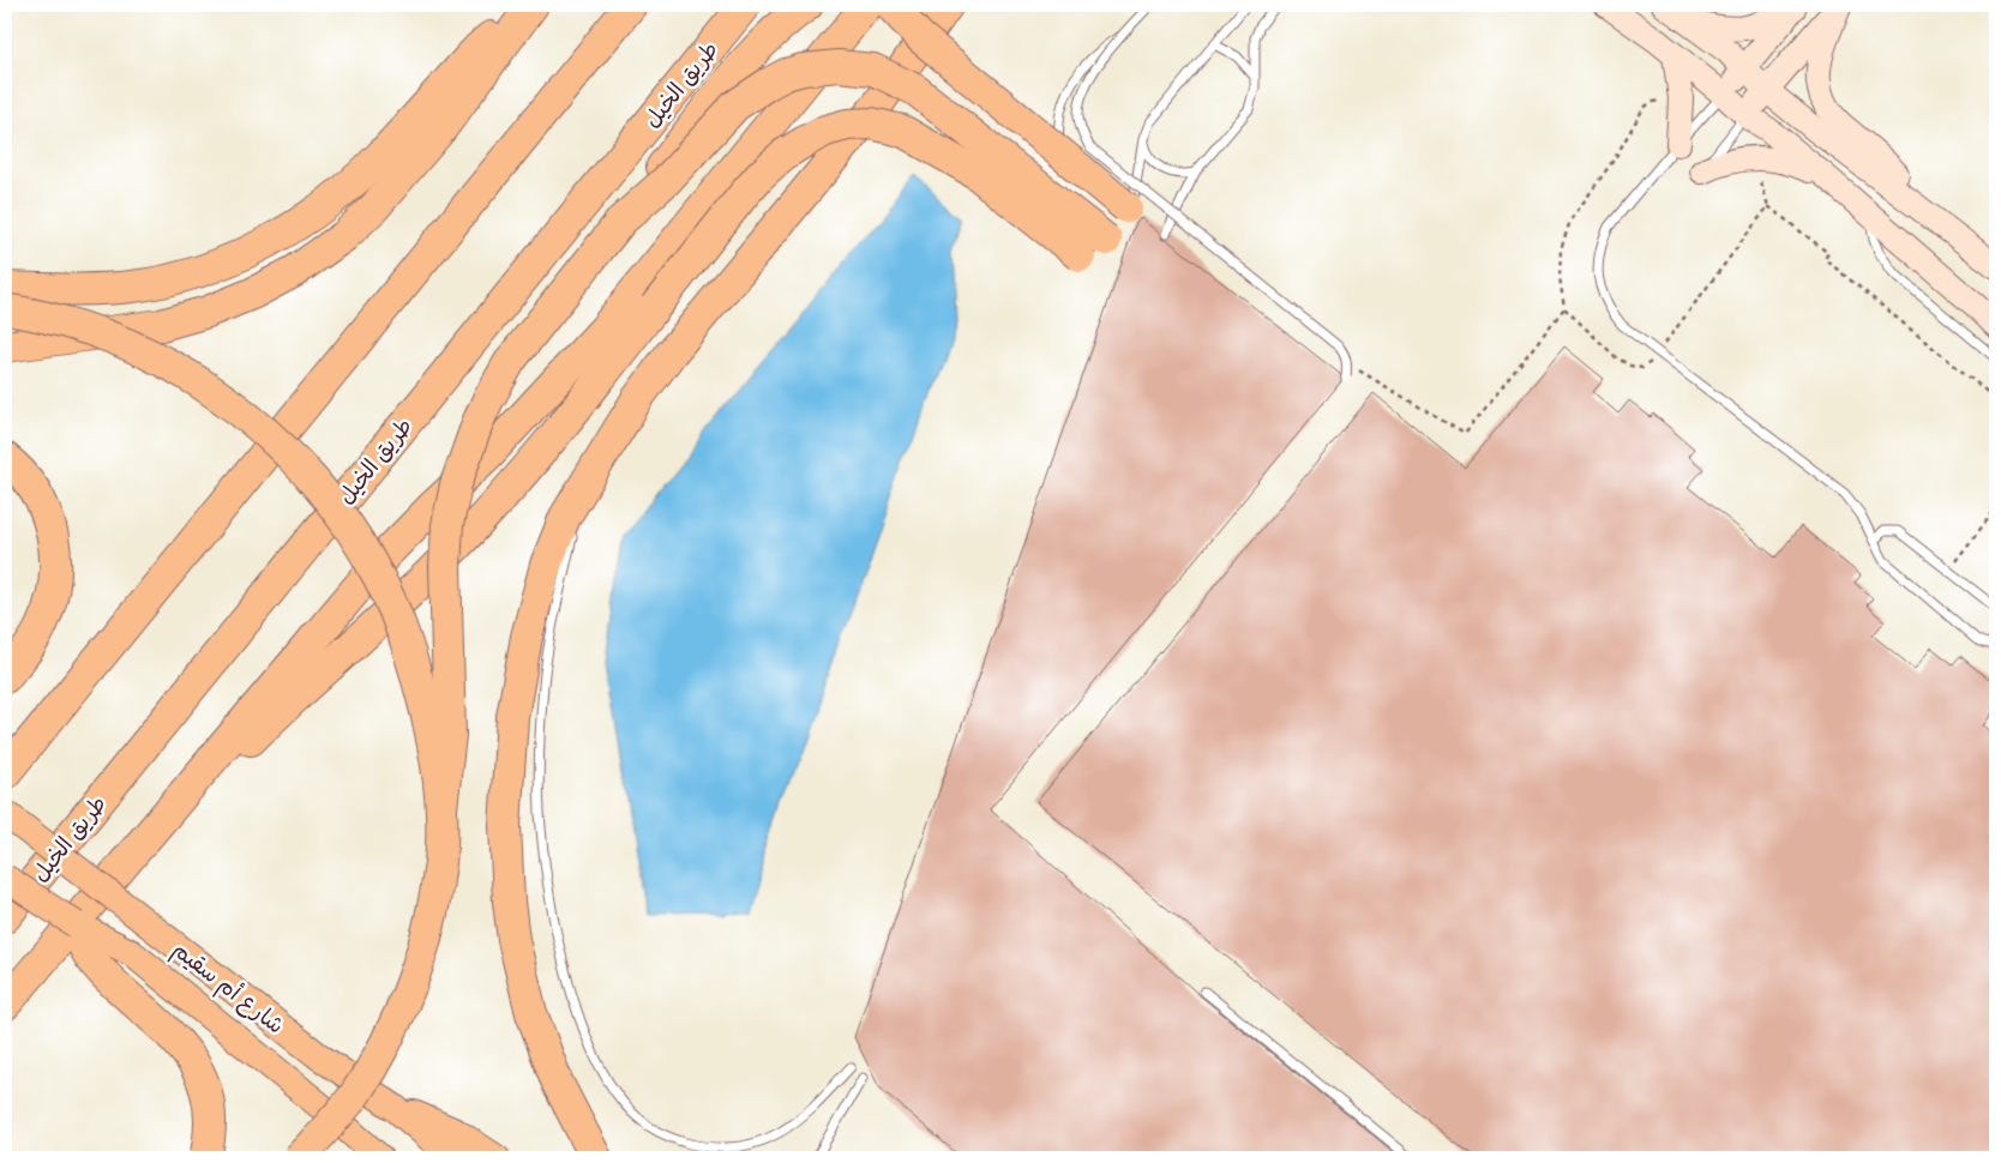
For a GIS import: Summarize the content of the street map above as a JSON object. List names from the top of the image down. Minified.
{"streets":{"highway":["طريق الخيل"],"main road":["شارع أم سقيم"]}}
